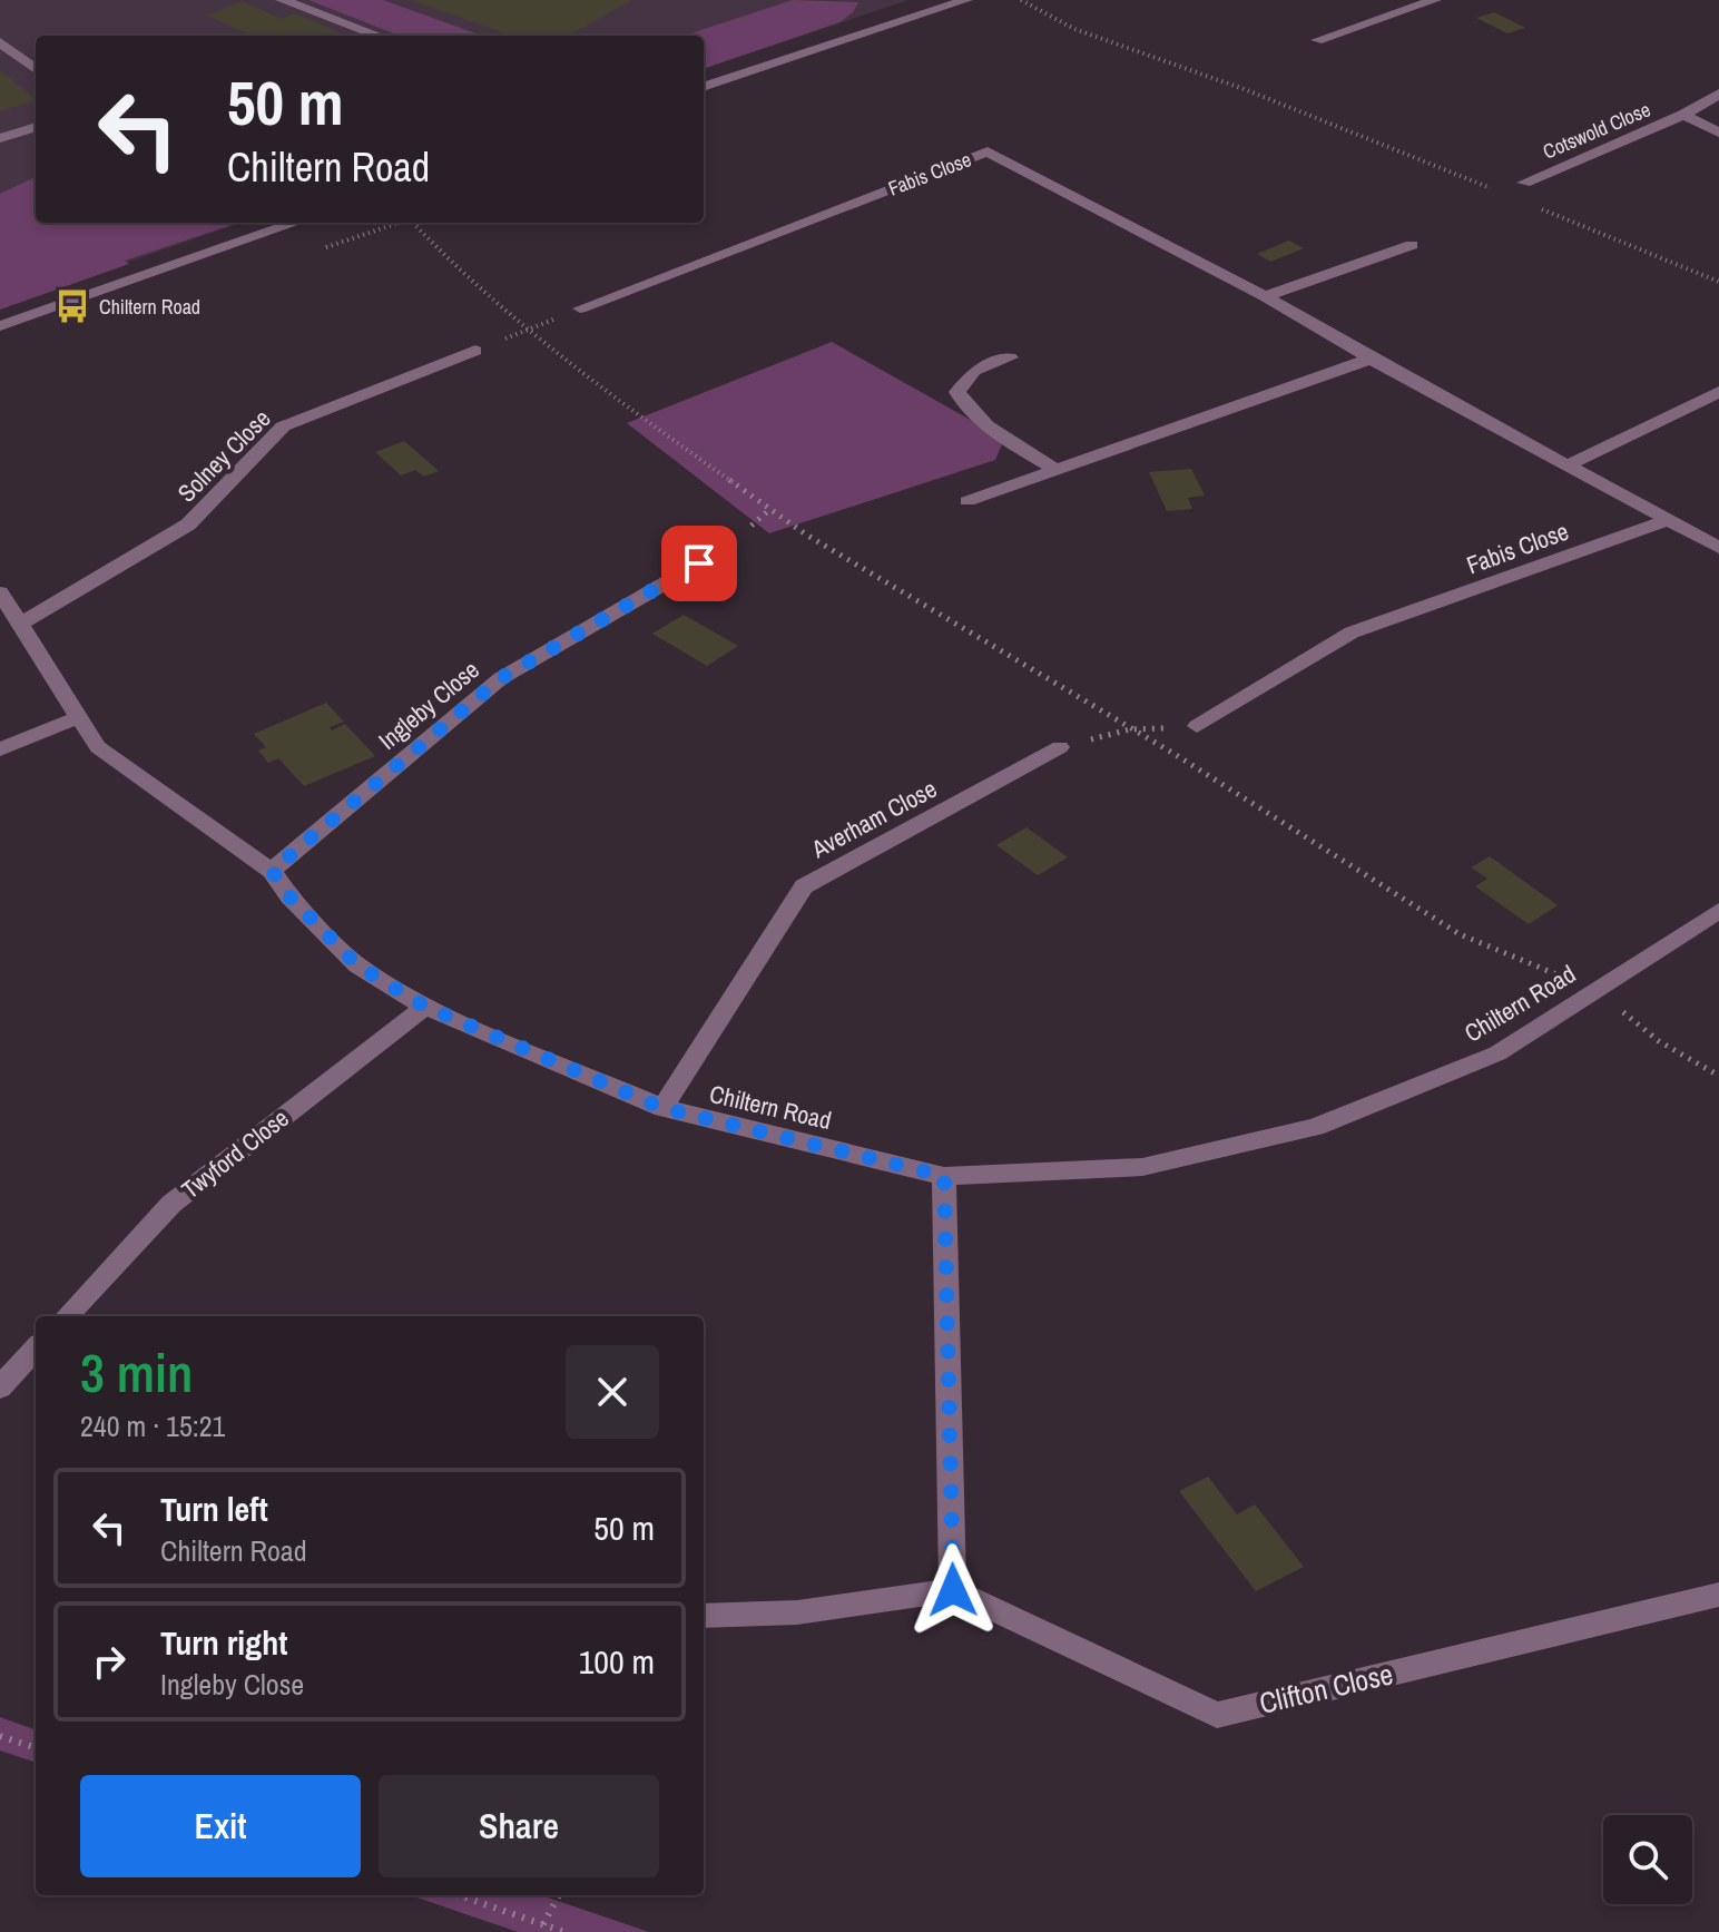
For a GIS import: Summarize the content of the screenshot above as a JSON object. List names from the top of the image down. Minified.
{"streets":{"street":["Cotswold Close","Fabis Close","Solney Close","Ingleby Close","Averham Close","Chiltern Road","Twyford Close","Clifton Close"]},"crossings":[["Solney Close","Chiltern Road"],["Ingleby Close","Chiltern Road"],["Averham Close","Chiltern Road"],["Chiltern Road","Twyford Close"]],"places":{"bus stop":["Chiltern Road"]},"page":{"turn":["50 m","Chiltern Road"],"heading":["3 min","240 m · 15:21"],"list":[{"name":"Turn left","note":"Chiltern Road","value":"50 m"},{"name":"Turn right","note":"Ingleby Close","value":"100 m"}],"buttons":["Exit","Share"]}}
